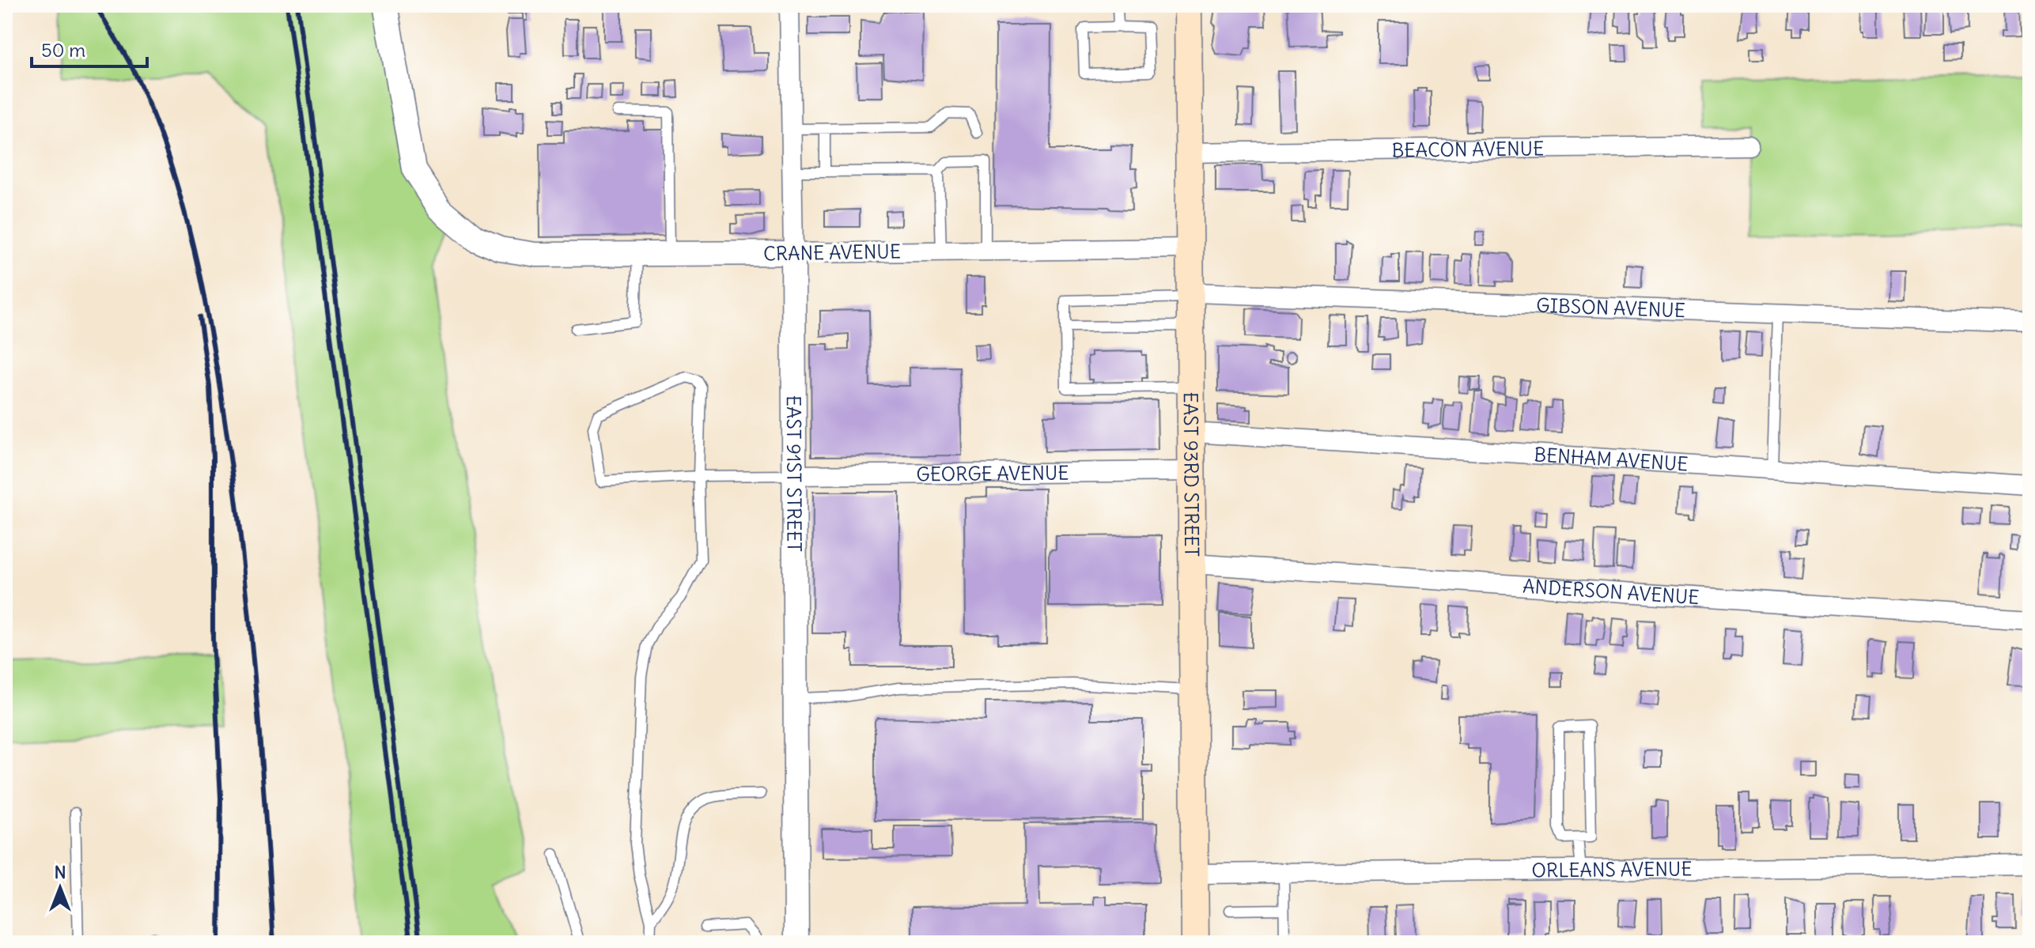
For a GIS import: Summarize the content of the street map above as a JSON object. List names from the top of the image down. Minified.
{"streets":{"main road":["EAST 93RD STREET"],"street":["BEACON AVENUE","CRANE AVENUE","GIBSON AVENUE","BENHAM AVENUE","EAST 91ST STREET","GEORGE AVENUE","ANDERSON AVENUE","ORLEANS AVENUE"]},"crossings":[["BEACON AVENUE","EAST 93RD STREET"],["CRANE AVENUE","EAST 91ST STREET"],["CRANE AVENUE","EAST 93RD STREET"],["GIBSON AVENUE","EAST 93RD STREET"],["BENHAM AVENUE","EAST 93RD STREET"],["EAST 91ST STREET","GEORGE AVENUE"],["GEORGE AVENUE","EAST 93RD STREET"],["EAST 93RD STREET","ANDERSON AVENUE"],["EAST 93RD STREET","ORLEANS AVENUE"]],"scale_bar":"50 m","north":"top"}
